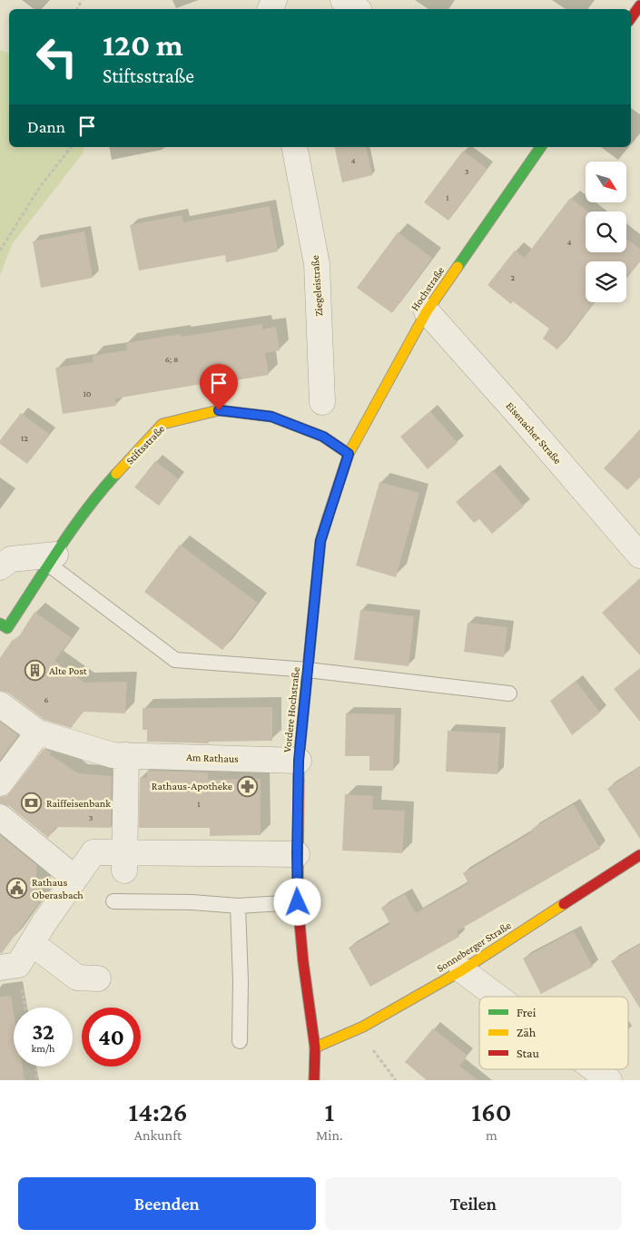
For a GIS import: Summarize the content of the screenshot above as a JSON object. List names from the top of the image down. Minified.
{"streets":{"street":["Ziegeleistraße","Hochstraße","Eisenacher Straße","Stiftsstraße","Vordere Hochstraße","Am Rathaus","Sonneberger Straße"]},"crossings":[["Hochstraße","Eisenacher Straße"],["Hochstraße","Stiftsstraße"],["Hochstraße","Vordere Hochstraße"],["Stiftsstraße","Vordere Hochstraße"],["Vordere Hochstraße","Am Rathaus"],["Vordere Hochstraße","Sonneberger Straße"]],"places":{"building":["Alte Post"],"pharmacy":["Rathaus-Apotheke"],"bank":["Raiffeisenbank"],"public building":["Rathaus Oberasbach"]},"house_numbers":["4","3","1","4","2","6; 8","10","12","6","1","3"],"legend":["Frei","Zäh","Stau"],"north":"bottom right","page":{"turn":["120 m","Stiftsstraße"],"then":"Dann","speed":"32 km/h","limit":"40","eta":["14:26","Ankunft","1","Min.","160","m"],"buttons":["Beenden","Teilen"]}}
